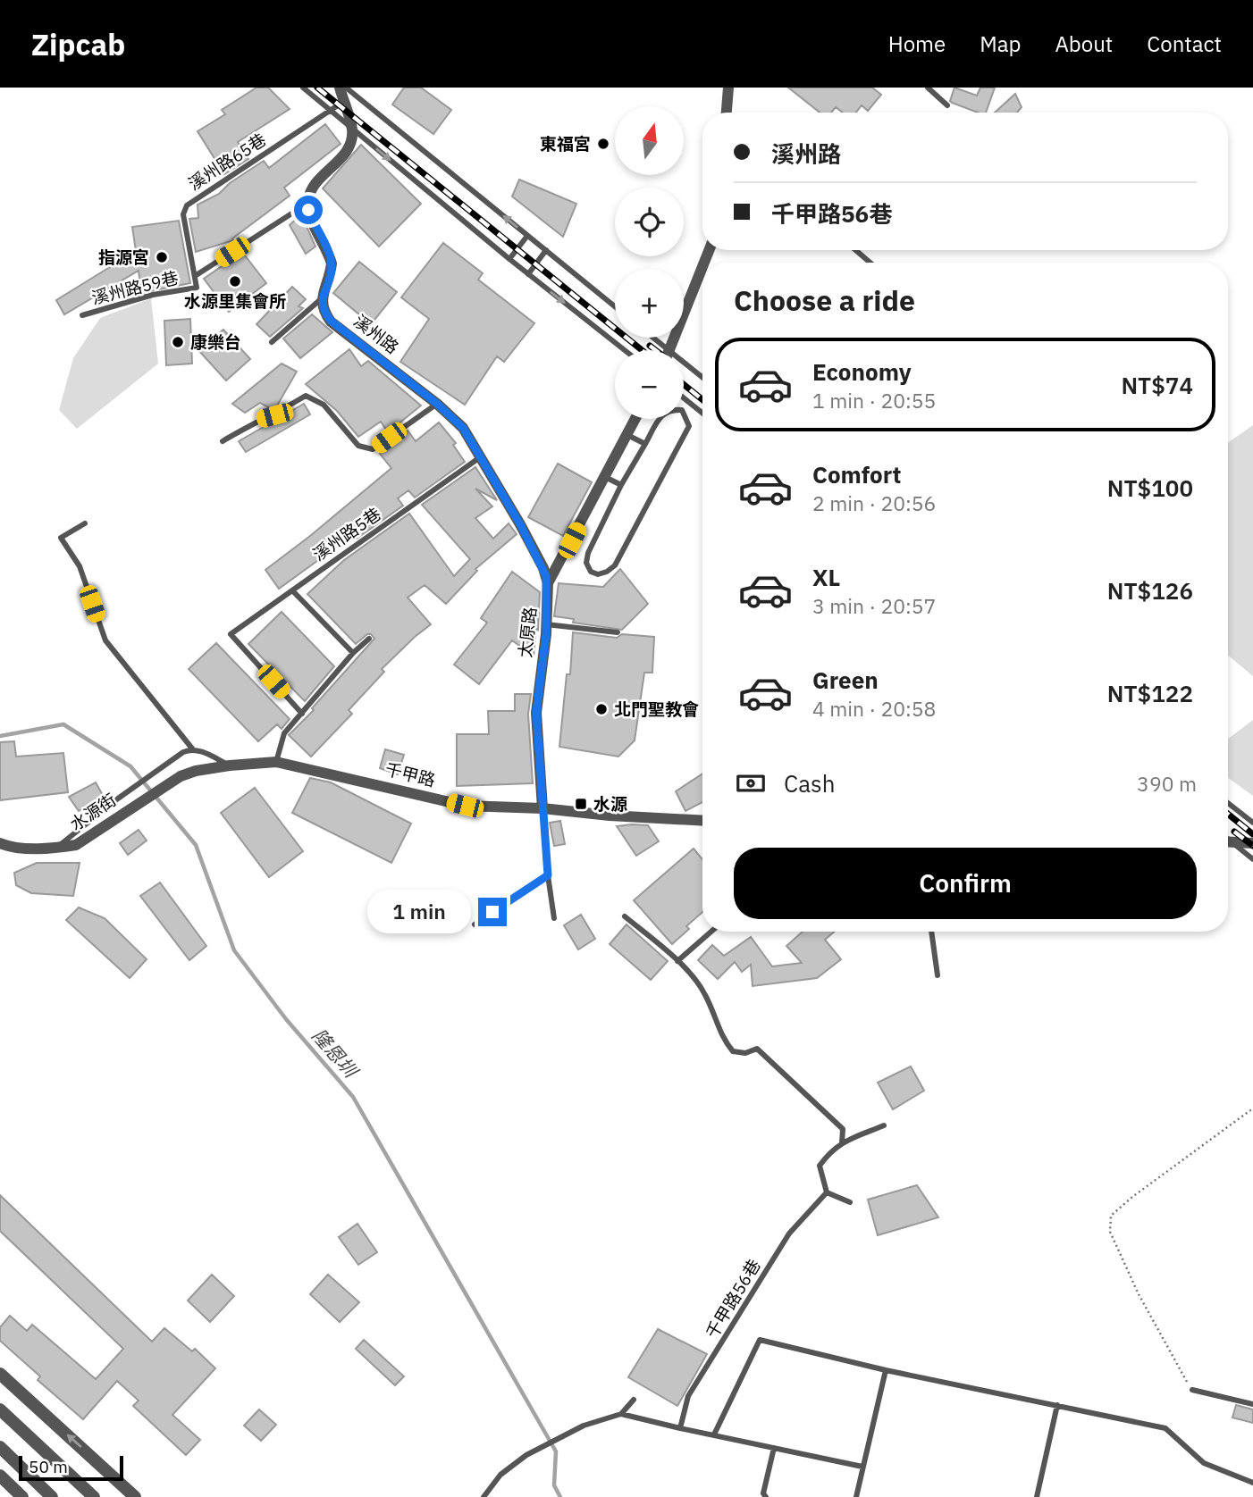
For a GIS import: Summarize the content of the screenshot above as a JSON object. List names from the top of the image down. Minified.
{"streets":{"street":["溪州路","太原路","千甲路","水源街"],"lane":["溪州路65巷","溪州路59巷","溪州路5巷","千甲路56巷"]},"crossings":[["溪州路65巷","溪州路59巷"],["溪州路","溪州路5巷"],["溪州路","太原路"],["太原路","千甲路"],["千甲路","水源街"]],"water":["隆恩圳"],"places":{"other":["東福宮","指源宮","水源里集會所","康樂台","北門聖教會"],"transit":["水源"]},"scale_bar":"50 m","north":"top","page":{"header":"Zipcab","nav":["Home","Map","About","Contact"],"map_buttons":["+","−"],"banner":["溪州路","千甲路56巷"],"heading":"Choose a ride","list":[{"name":"Economy","note":"1 min · 20:55","value":"NT$74"},{"name":"Comfort","note":"2 min · 20:56","value":"NT$100"},{"name":"XL","note":"3 min · 20:57","value":"NT$126"},{"name":"Green","note":"4 min · 20:58","value":"NT$122"}],"pay":["Cash","390 m"],"buttons":"Confirm","bubble":"1 min","scale":"50 m"}}
